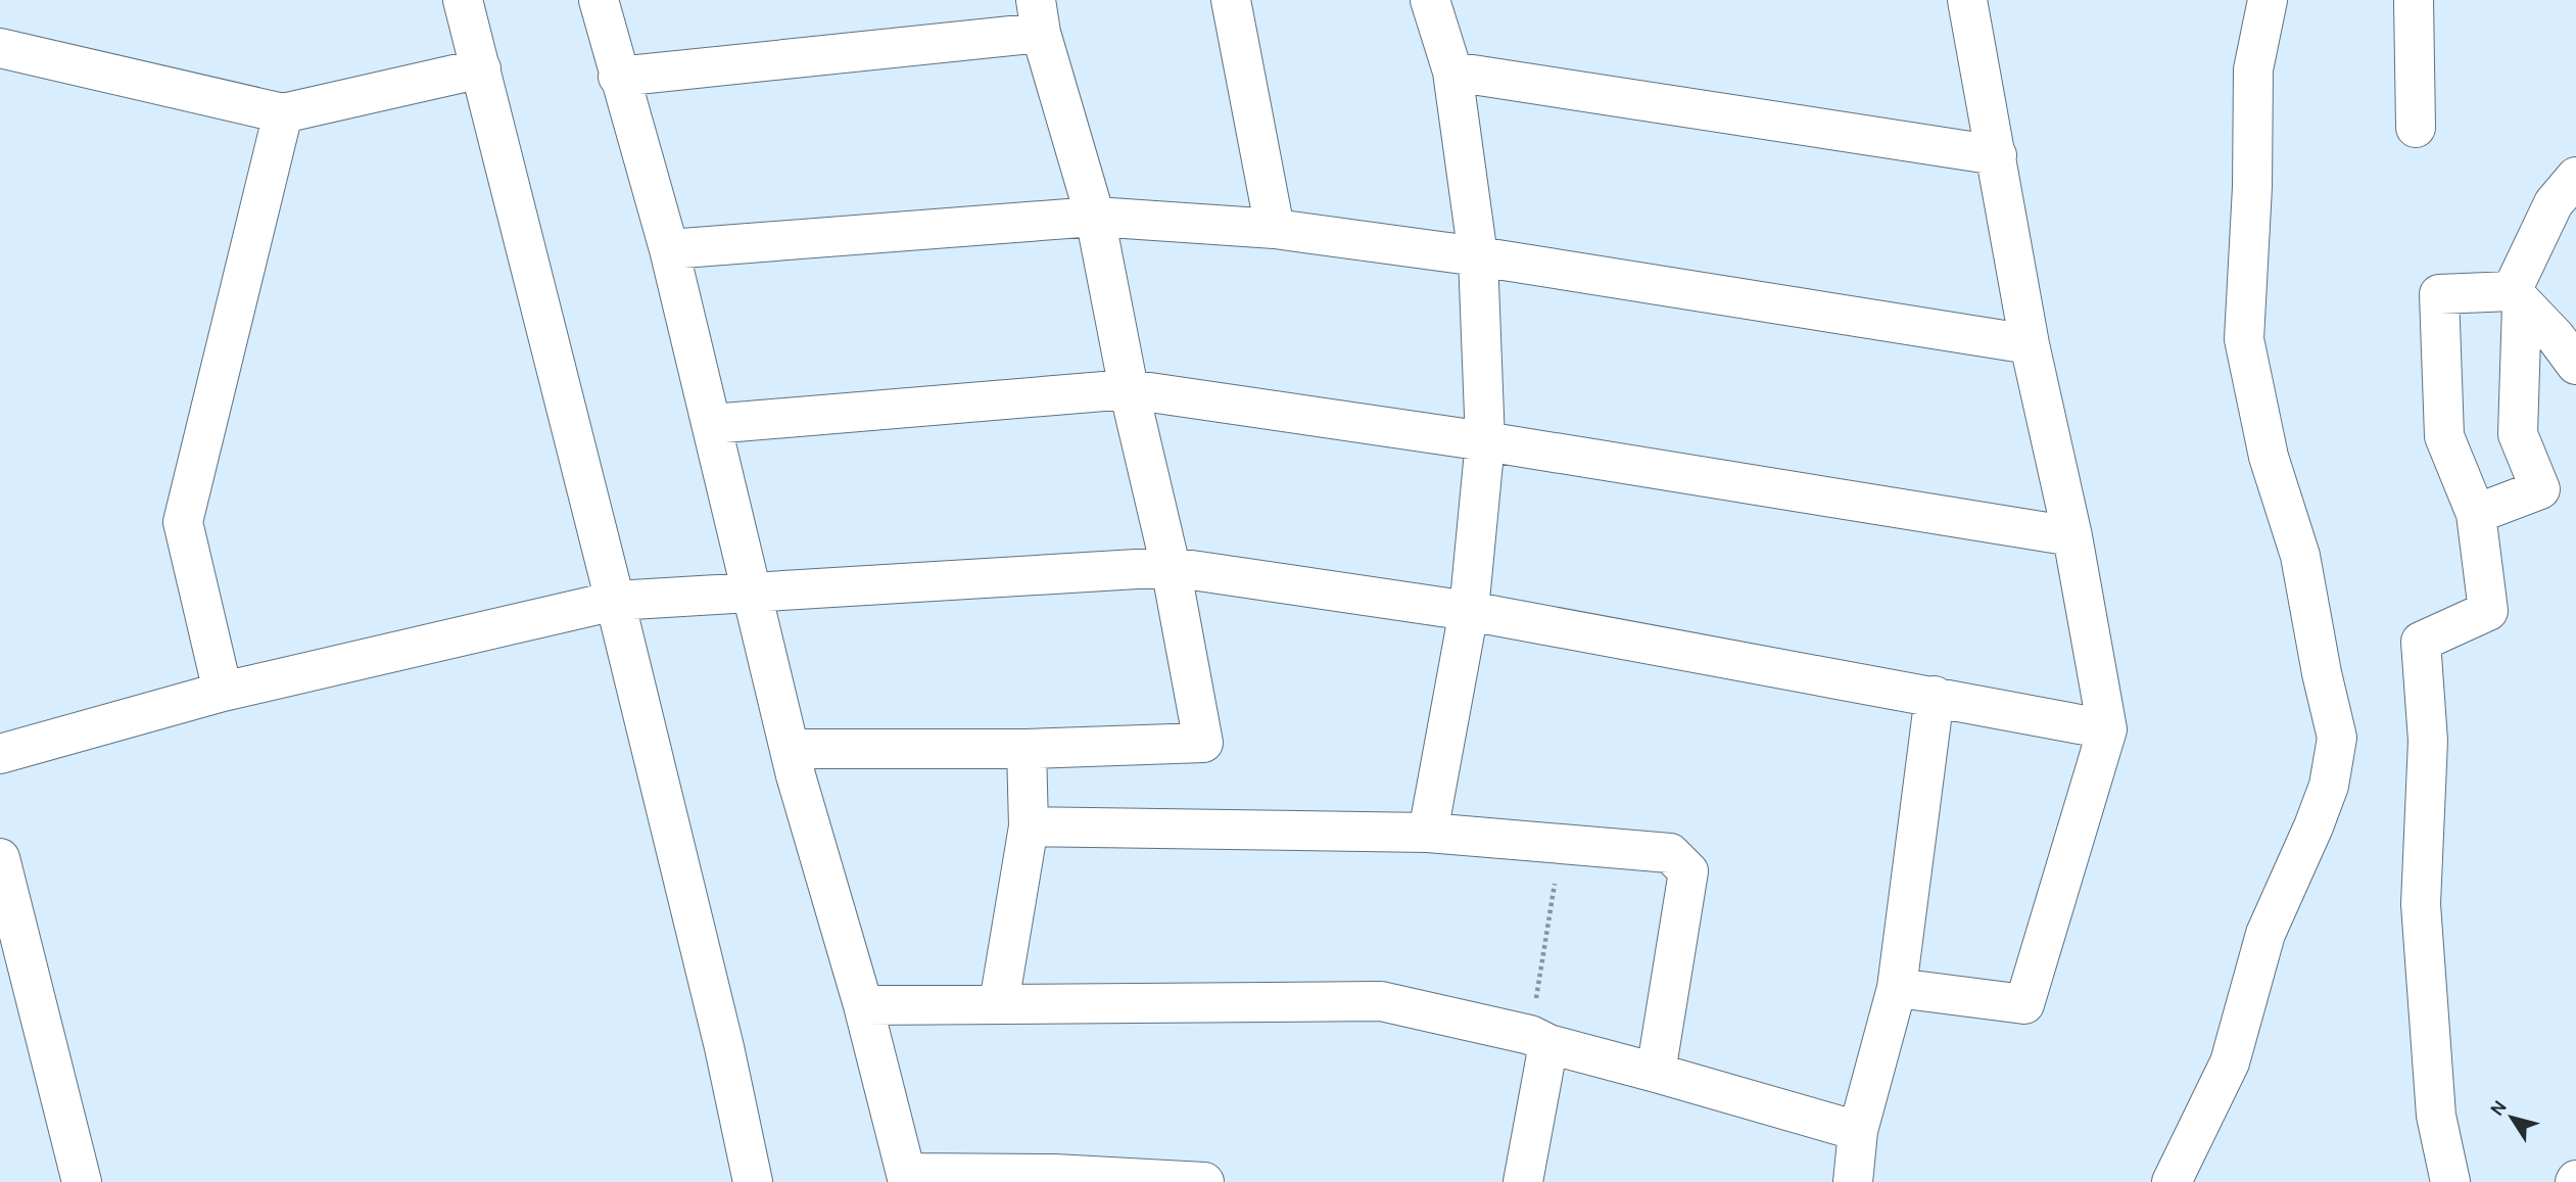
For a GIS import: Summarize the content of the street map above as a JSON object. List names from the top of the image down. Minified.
{"north":"top left"}
